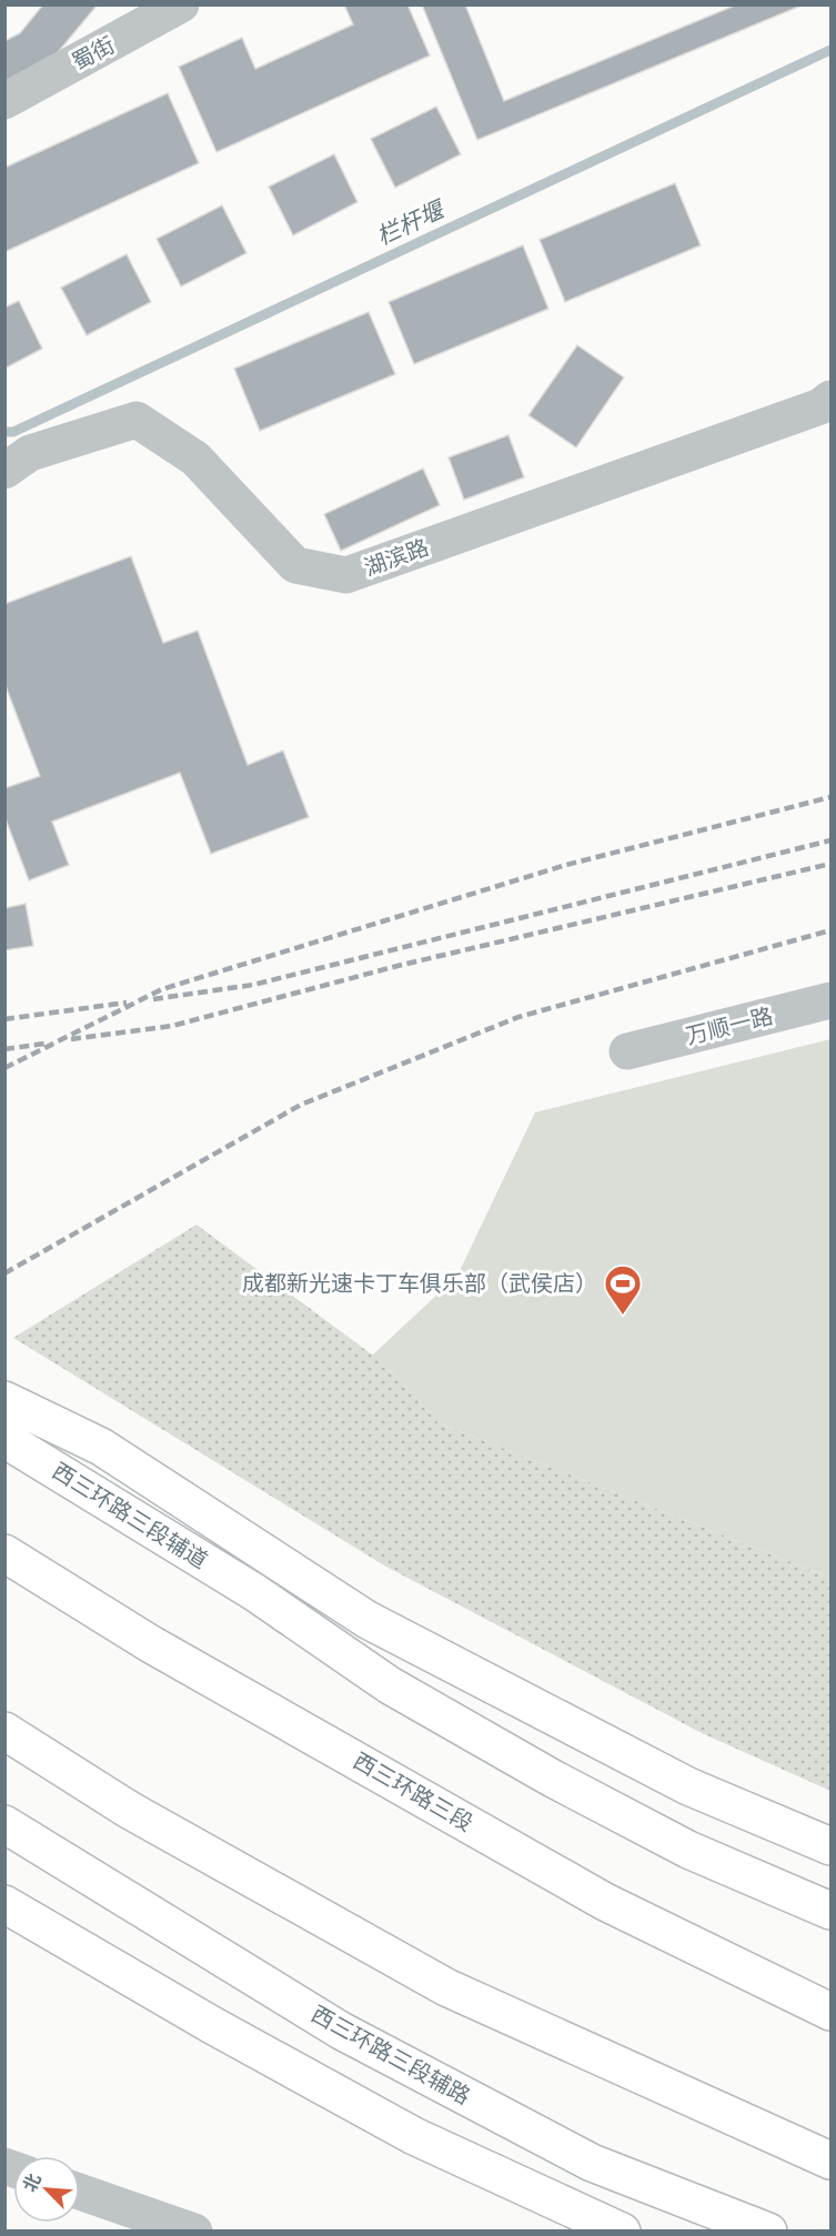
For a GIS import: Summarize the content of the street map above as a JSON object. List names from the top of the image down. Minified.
{"streets":{"main road":["西三环路三段辅道","西三环路三段","西三环路三段辅路"],"street":["蜀街","湖滨路","万顺一路"]},"water":["栏杆堰"],"places":{"sports":["成都新光速卡丁车俱乐部（武侯店）"]},"north":"top left"}
